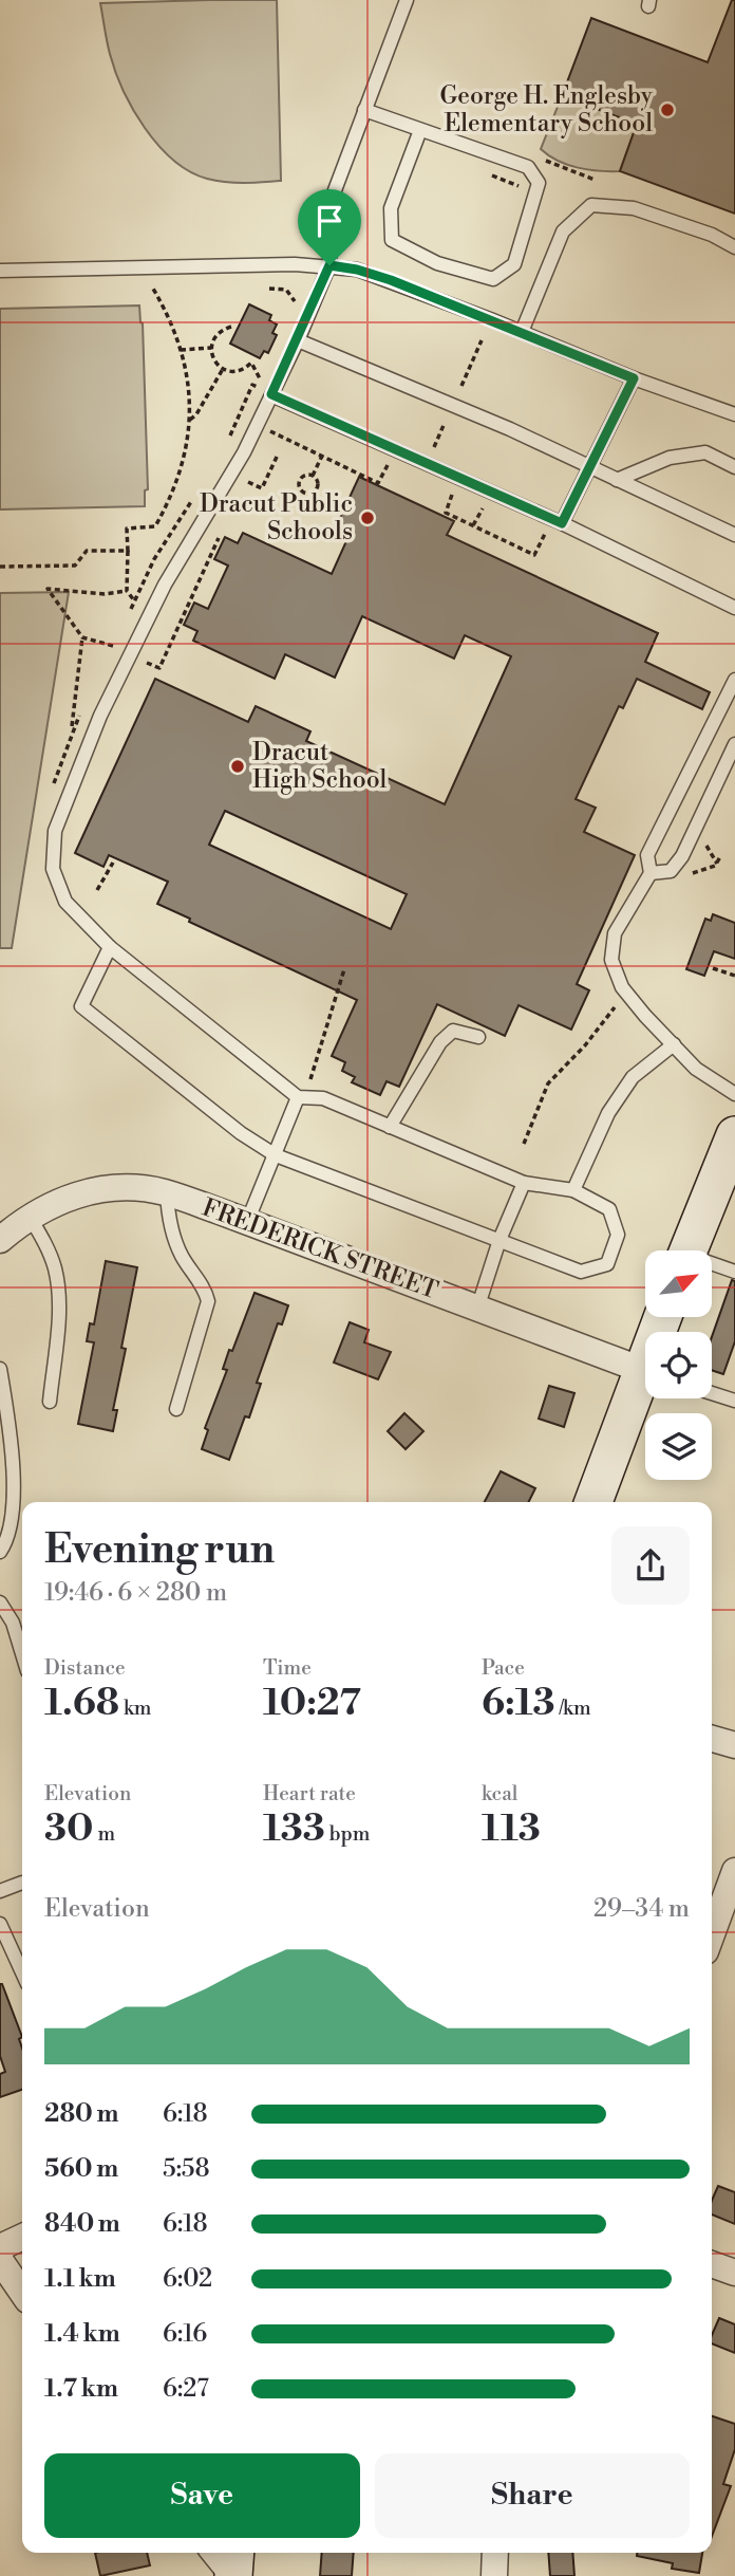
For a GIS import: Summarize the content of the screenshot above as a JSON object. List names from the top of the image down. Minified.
{"streets":{"street":["FREDERICK STREET"]},"places":["George H. Englesby Elementary School","Dracut Public Schools","Dracut High School"],"north":"top right","page":{"heading":["Evening run","19:46 · 6 × 280 m"],"stats":[["Distance","1.68 km"],["Time","10:27"],["Pace","6:13 /km"],["Elevation","30 m"],["Heart rate","133 bpm"],["kcal","113"]],"chart":["Elevation","29–34 m"],"list":[{"name":"280 m","note":"6:18"},{"name":"560 m","note":"5:58"},{"name":"840 m","note":"6:18"},{"name":"1.1 km","note":"6:02"},{"name":"1.4 km","note":"6:16"},{"name":"1.7 km","note":"6:27"}],"buttons":["Save","Share"]}}
